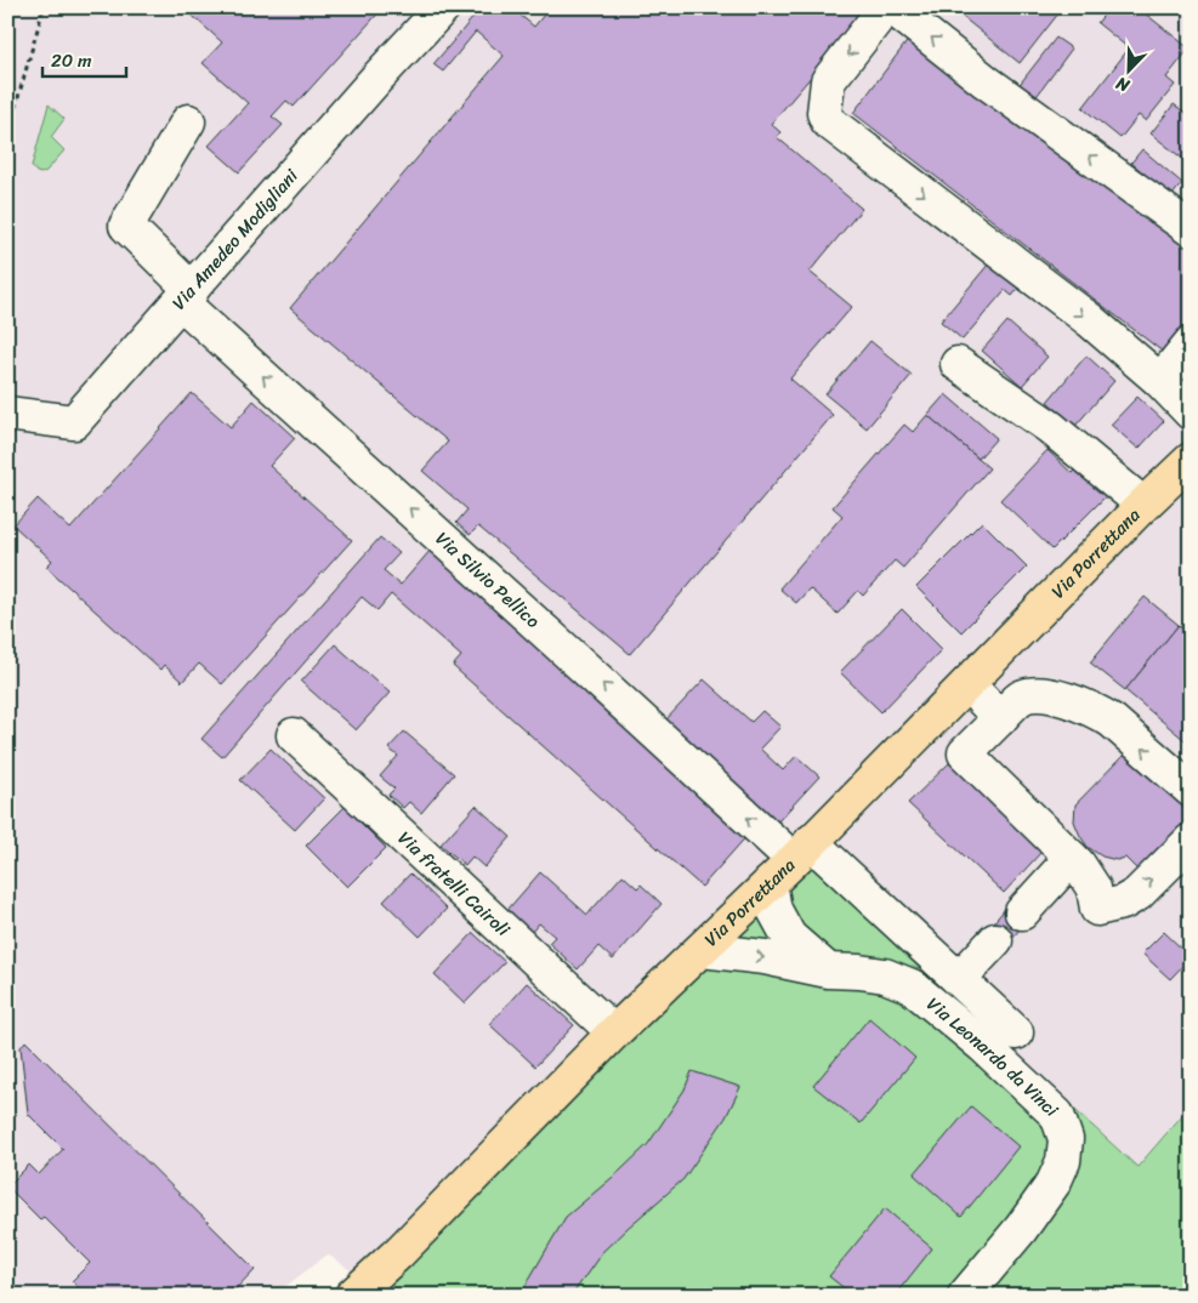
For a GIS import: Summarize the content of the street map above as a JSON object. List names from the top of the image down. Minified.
{"streets":{"main road":["Via Porrettana"],"street":["Via Amedeo Modigliani","Via Silvio Pellico","Via fratelli Cairoli","Via Leonardo da Vinci"]},"crossings":[["Via Amedeo Modigliani","Via Silvio Pellico"],["Via Porrettana","Via Silvio Pellico"],["Via Porrettana","Via fratelli Cairoli"],["Via Porrettana","Via Leonardo da Vinci"]],"one_way":["Via Silvio Pellico"],"scale_bar":"20 m","north":"bottom left"}
